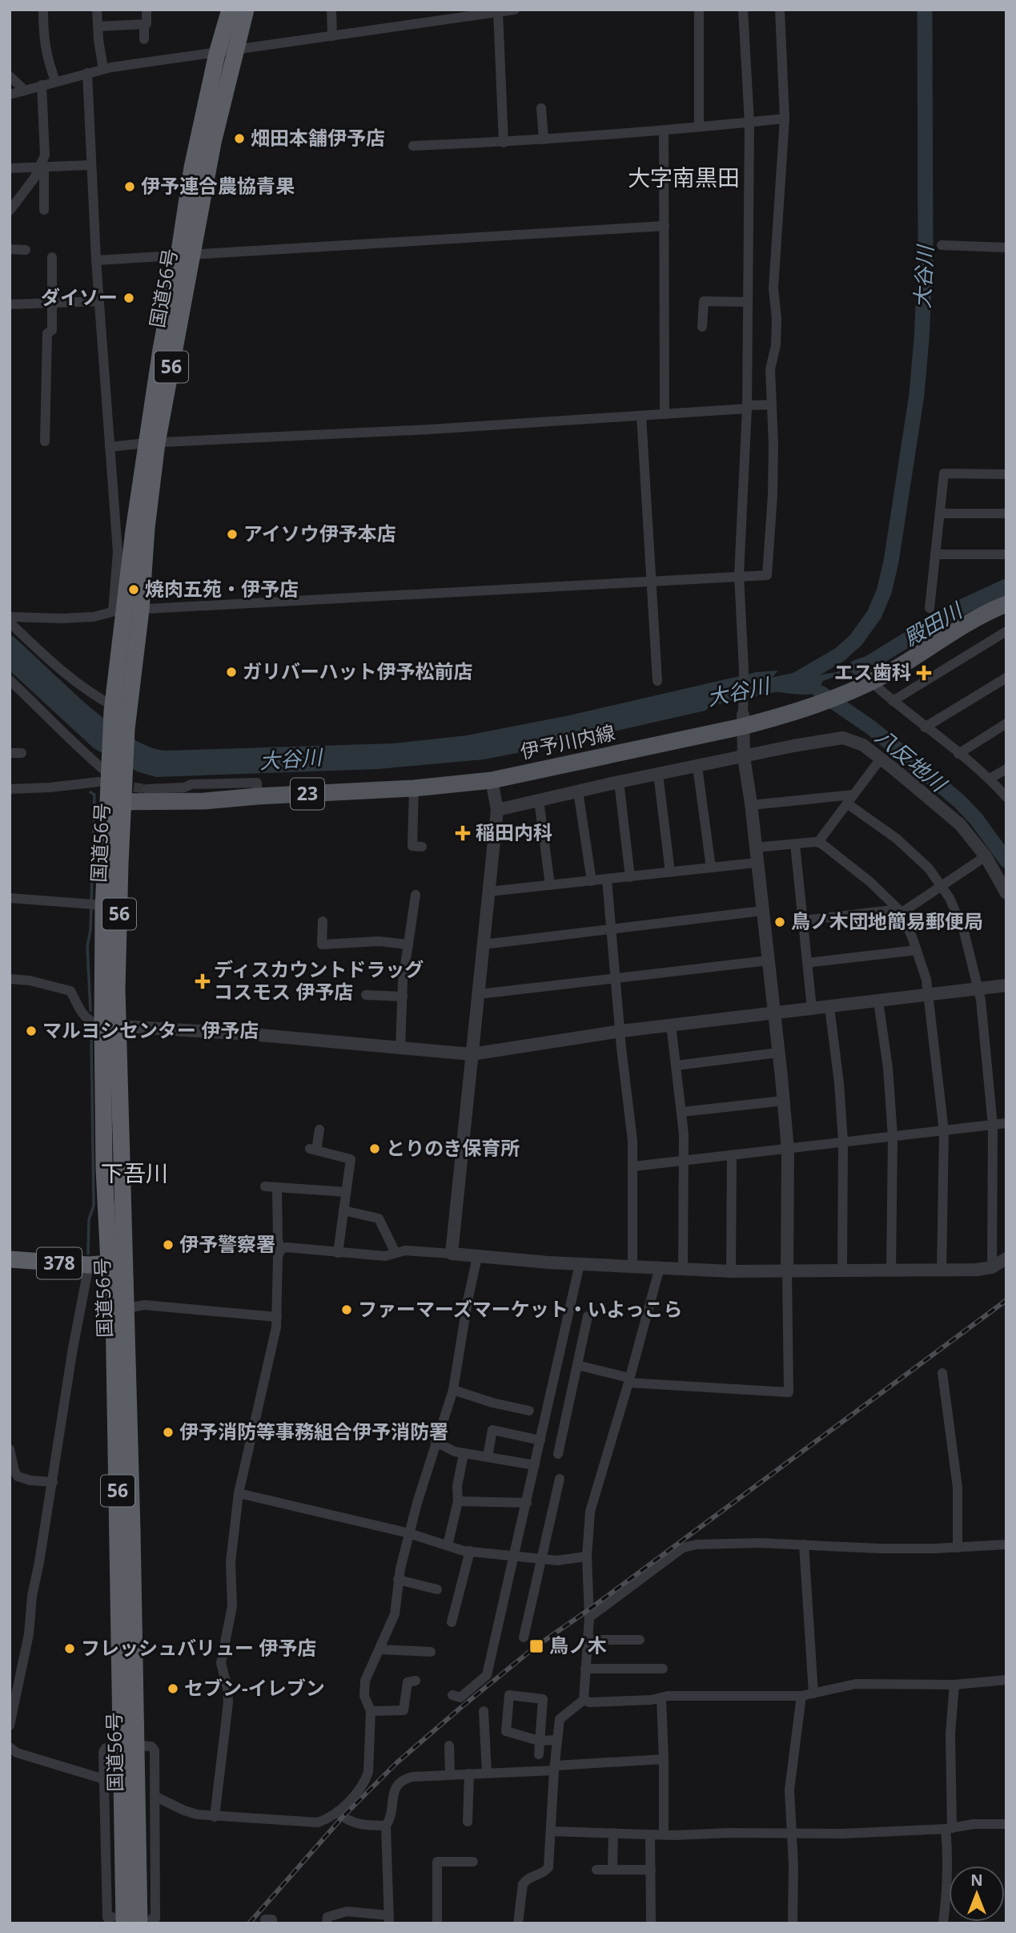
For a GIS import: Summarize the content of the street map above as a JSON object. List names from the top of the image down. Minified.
{"streets":{"highway":["国道56号","56","378"],"main road":["伊予川内線","23"]},"crossings":[["国道56号","伊予川内線"],["国道56号","378"]],"districts":["大字南黒田","下吾川"],"water":["大谷川","殿田川","八反地川"],"places":{"other":["畑田本舗伊予店","伊予連合農協青果","ダイソー","アイソウ伊予本店","焼肉五苑・伊予店","ガリバーハット伊予松前店","鳥ノ木団地簡易郵便局","マルヨシセンター 伊予店","とりのき保育所","伊予警察署","ファーマーズマーケット・いよっこら","伊予消防等事務組合伊予消防署","フレッシュバリュー 伊予店","セブン-イレブン"],"health":["エス歯科","稲田内科","ディスカウントドラッグ コスモス 伊予店"],"transit":["鳥ノ木"]},"north":"top"}
